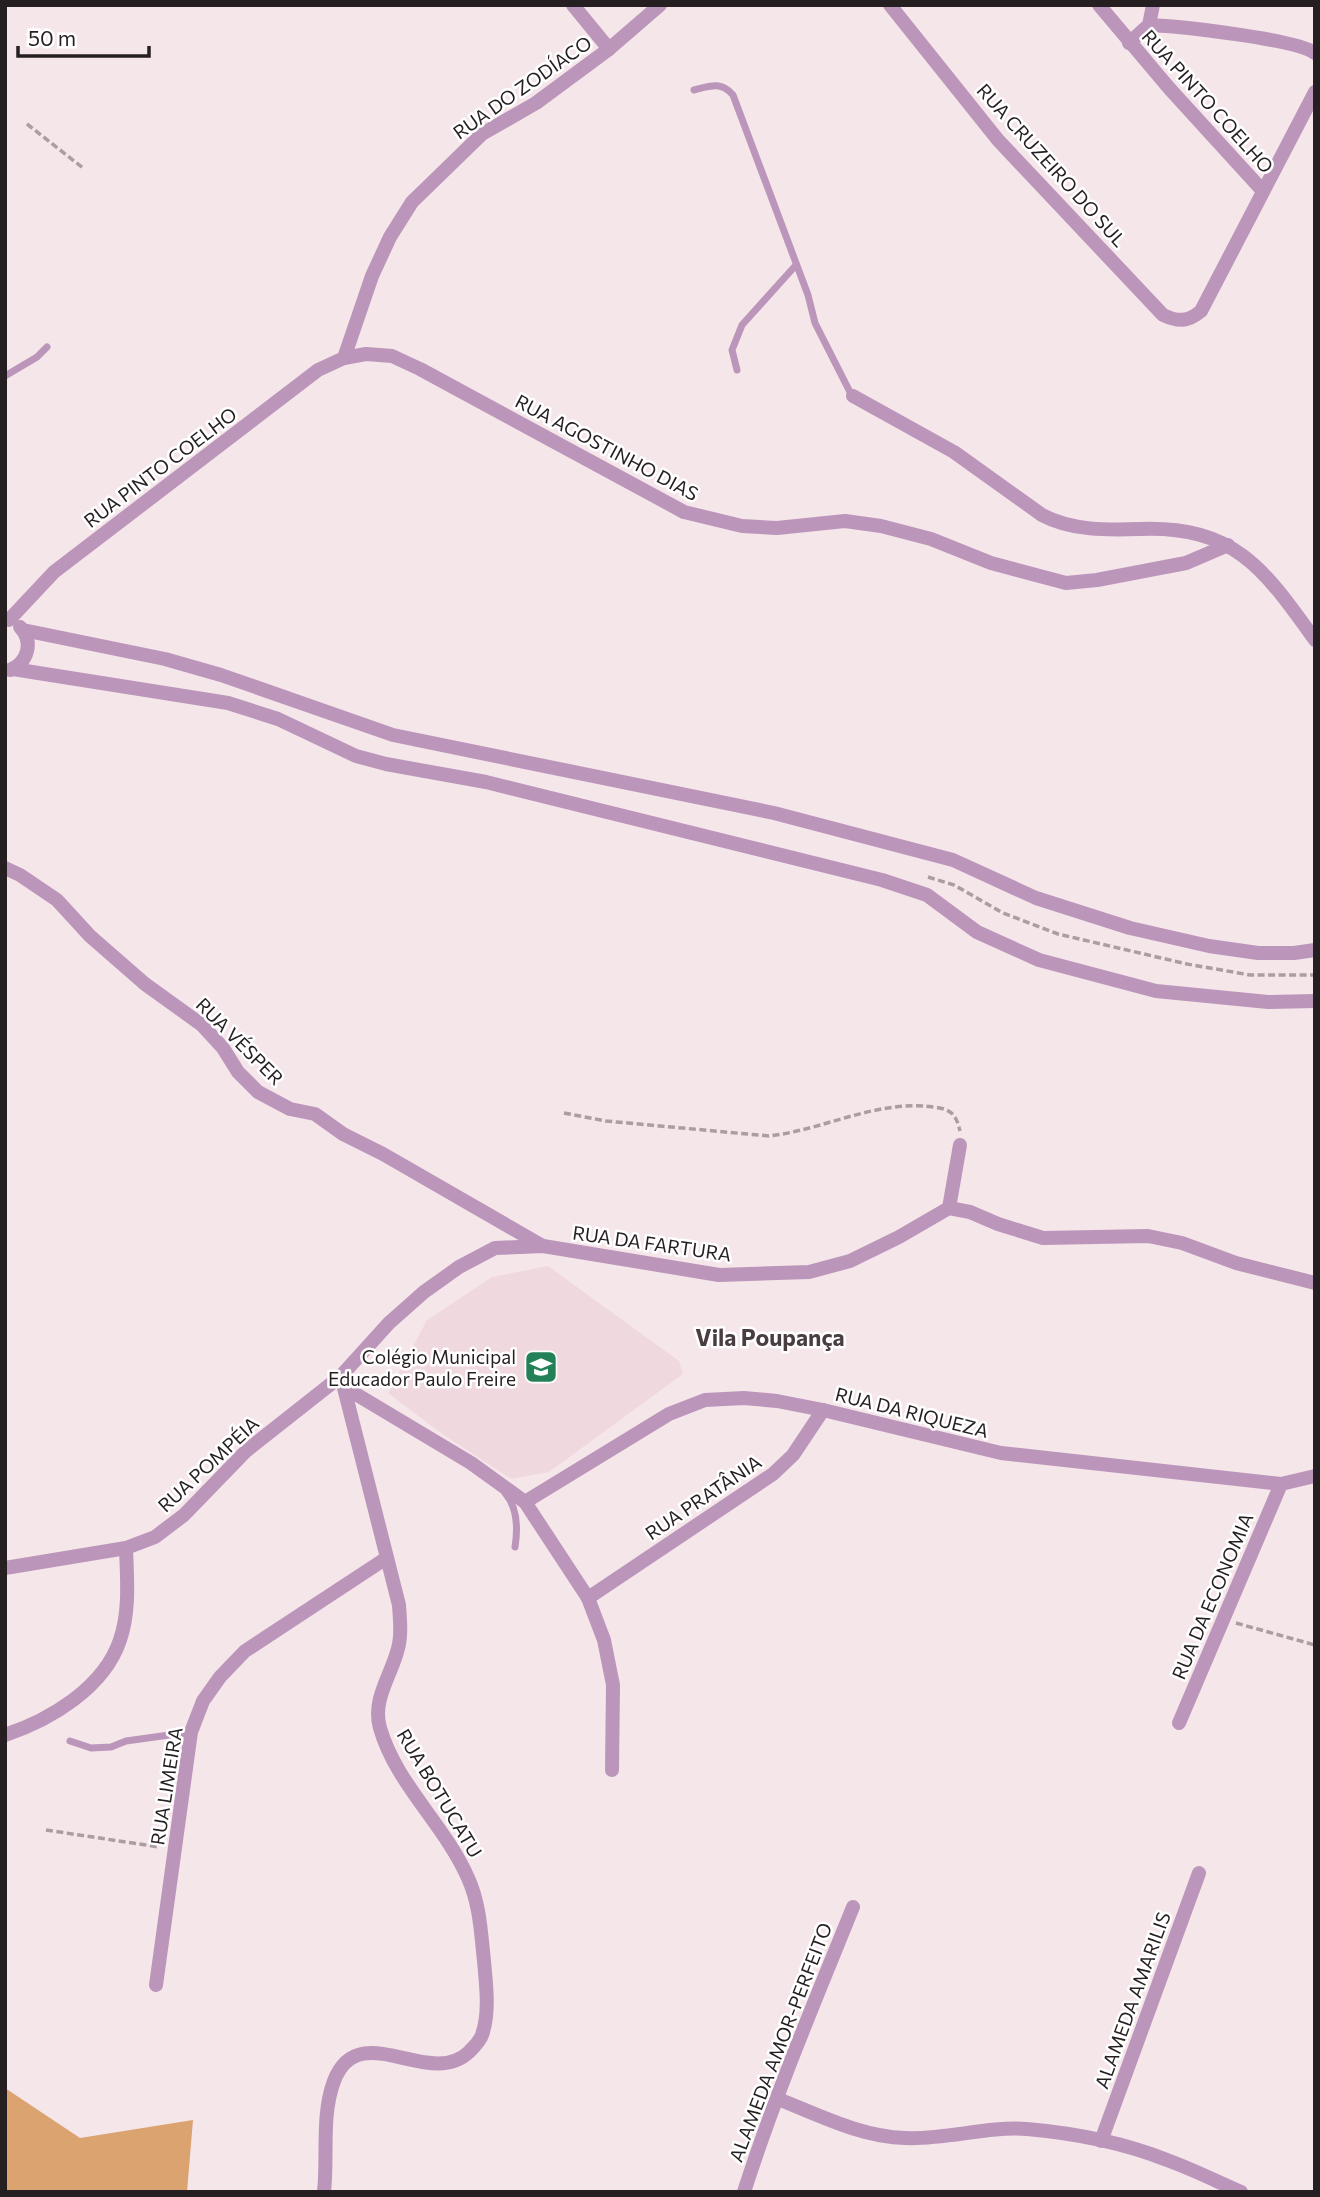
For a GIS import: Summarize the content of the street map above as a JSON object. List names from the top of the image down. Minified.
{"streets":{"street":["RUA DO ZODÍACO","RUA PINTO COELHO","RUA CRUZEIRO DO SUL","RUA AGOSTINHO DIAS","RUA VÉSPER","RUA DA FARTURA","RUA DA RIQUEZA","RUA POMPÉIA","RUA PRATÂNIA","RUA DA ECONOMIA","RUA LIMEIRA","RUA BOTUCATU","ALAMEDA AMARILIS","ALAMEDA AMOR-PERFEITO"]},"crossings":[["RUA DO ZODÍACO","RUA PINTO COELHO"],["RUA DO ZODÍACO","RUA AGOSTINHO DIAS"],["RUA PINTO COELHO","RUA CRUZEIRO DO SUL"],["RUA PINTO COELHO","RUA AGOSTINHO DIAS"],["RUA VÉSPER","RUA DA FARTURA"],["RUA DA FARTURA","RUA POMPÉIA"],["RUA DA FARTURA","RUA BOTUCATU"],["RUA DA RIQUEZA","RUA PRATÂNIA"],["RUA DA RIQUEZA","RUA DA ECONOMIA"],["RUA POMPÉIA","RUA BOTUCATU"],["RUA LIMEIRA","RUA BOTUCATU"]],"districts":["Vila Poupança"],"places":{"school or university":["Colégio Municipal Educador Paulo Freire"]},"scale_bar":"50 m"}
